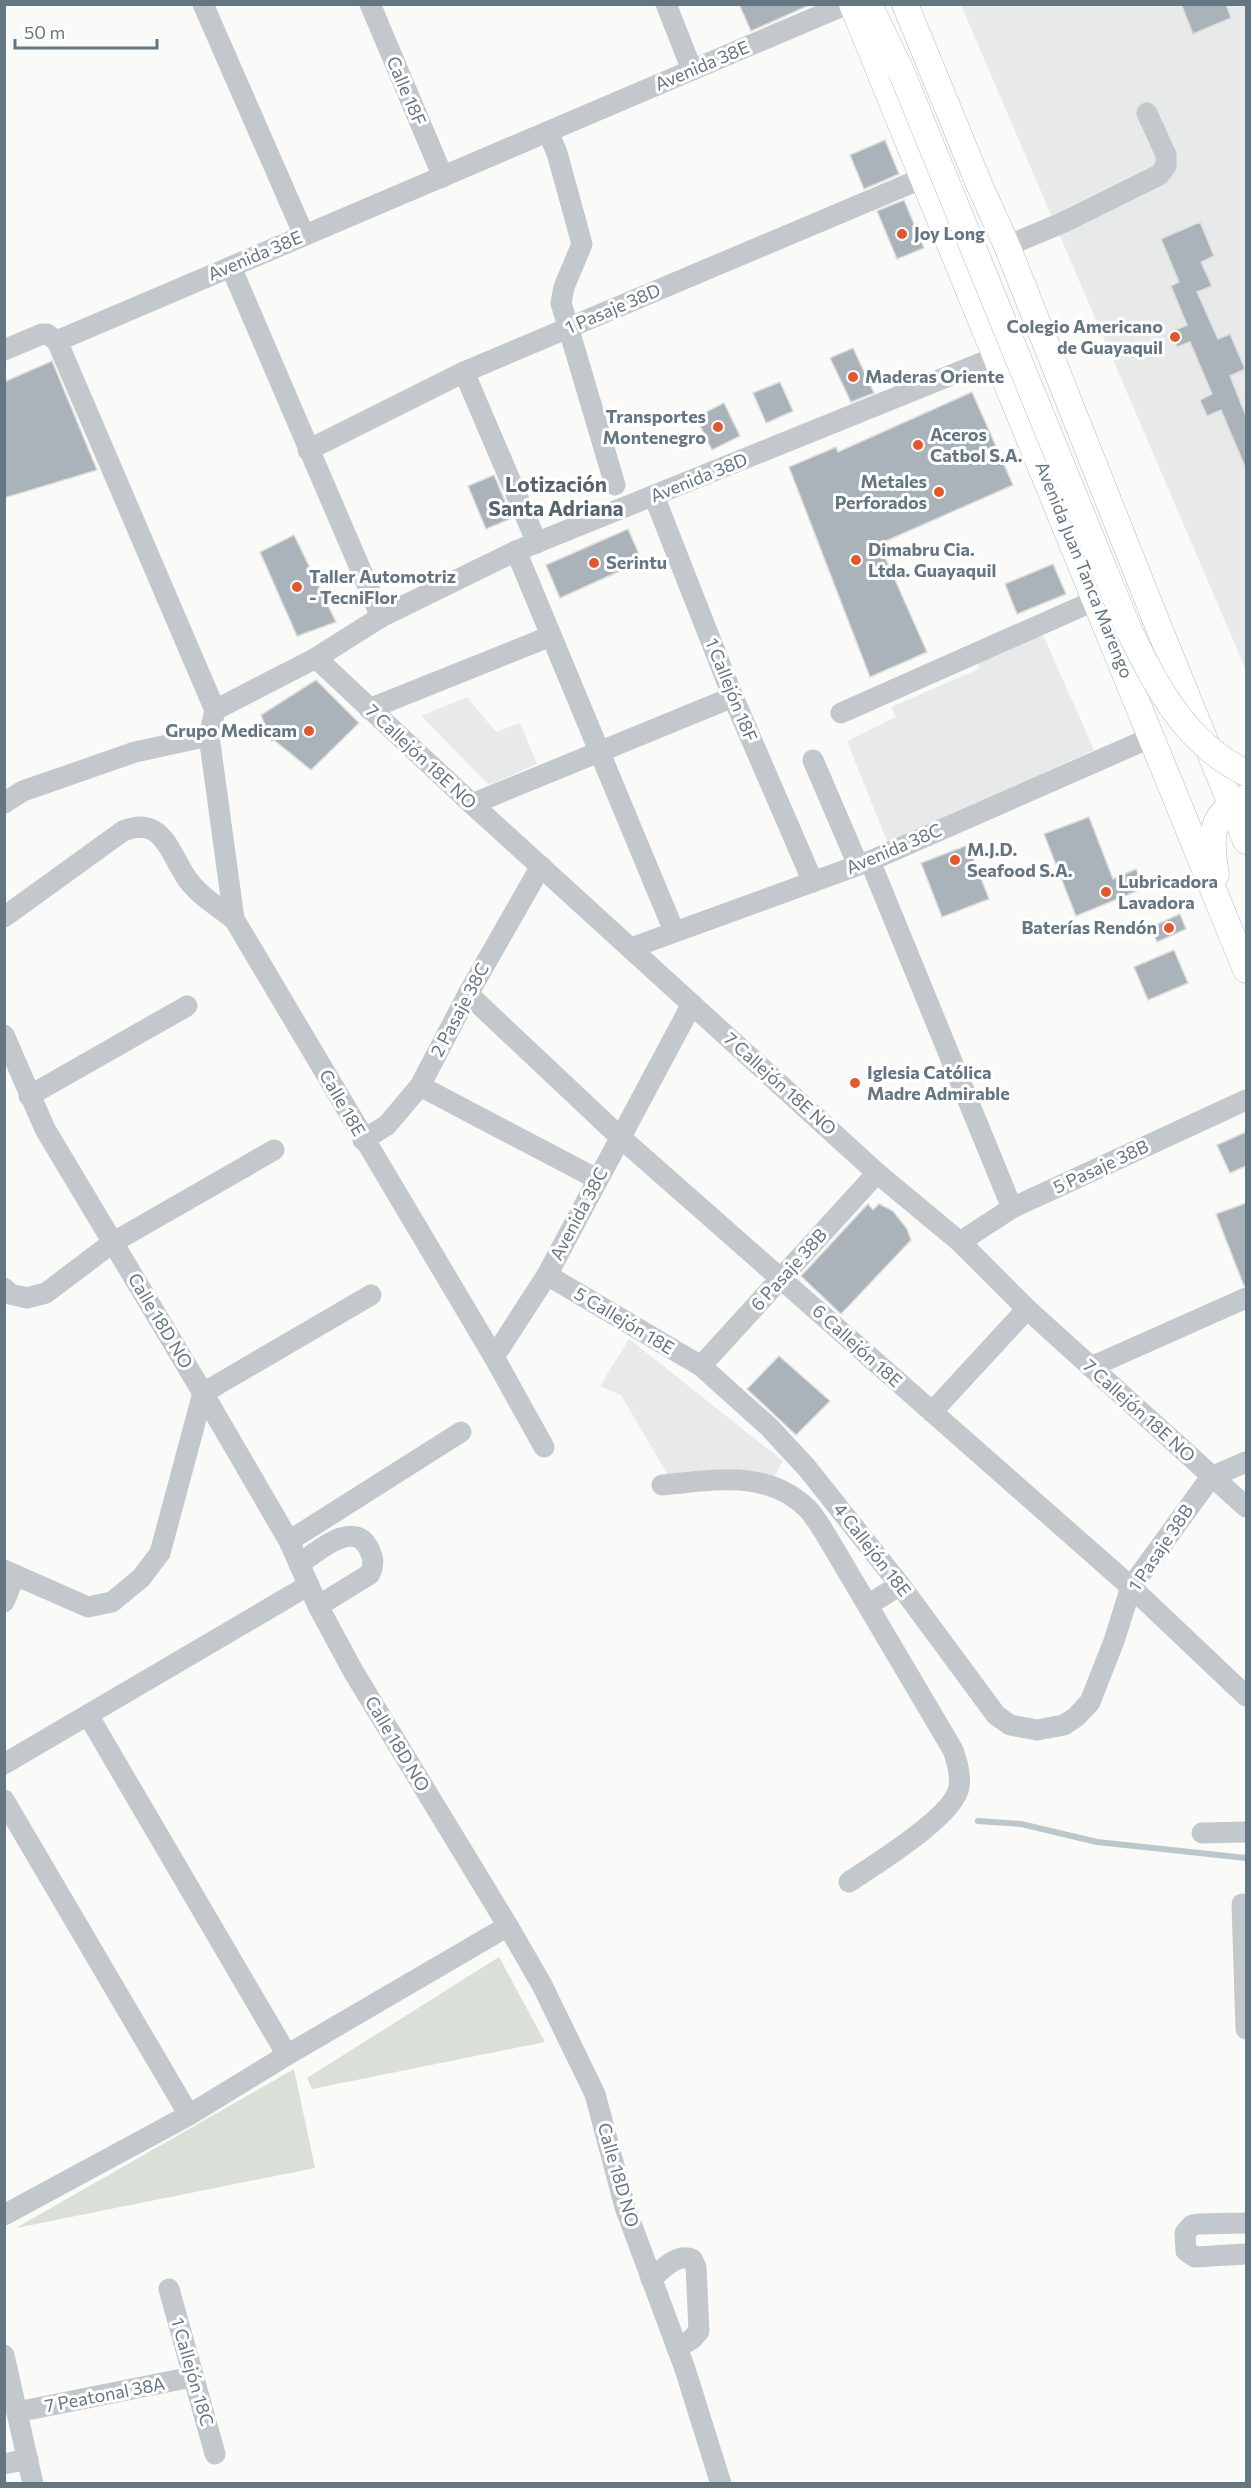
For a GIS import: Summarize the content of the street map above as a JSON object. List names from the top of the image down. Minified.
{"streets":{"main road":["Avenida Juan Tanca Marengo"],"street":["Avenida 38E","Calle 18F","1 Pasaje 38D","Avenida 38D","1 Callejón 18F","7 Callejón 18E NO","Avenida 38C","2 Pasaje 38C","Calle 18E","5 Pasaje 38B","6 Pasaje 38B","Calle 18D NO","5 Callejón 18E","6 Callejón 18E","1 Pasaje 38B","4 Callejón 18E","1 Callejón 18C","7 Peatonal 38A"]},"crossings":[["Avenida 38E","Calle 18F"],["1 Pasaje 38D","Avenida Juan Tanca Marengo"],["Avenida 38D","Avenida Juan Tanca Marengo"],["Avenida 38D","1 Callejón 18F"],["Avenida 38D","7 Callejón 18E NO"],["Avenida Juan Tanca Marengo","Avenida 38C"],["1 Callejón 18F","Avenida 38C"],["7 Callejón 18E NO","Avenida 38C"],["7 Callejón 18E NO","2 Pasaje 38C"],["7 Callejón 18E NO","5 Pasaje 38B"],["7 Callejón 18E NO","6 Pasaje 38B"],["7 Callejón 18E NO","1 Pasaje 38B"],["Avenida 38C","Calle 18E"],["Avenida 38C","5 Callejón 18E"],["Avenida 38C","6 Callejón 18E"],["2 Pasaje 38C","Calle 18E"],["2 Pasaje 38C","6 Callejón 18E"],["6 Pasaje 38B","5 Callejón 18E"],["6 Pasaje 38B","6 Callejón 18E"],["6 Pasaje 38B","4 Callejón 18E"],["5 Callejón 18E","4 Callejón 18E"],["6 Callejón 18E","1 Pasaje 38B"],["1 Pasaje 38B","4 Callejón 18E"],["1 Callejón 18C","7 Peatonal 38A"]],"districts":["Lotización Santa Adriana"],"places":["Joy Long","Colegio Americano de Guayaquil","Maderas Oriente","Transportes Montenegro","Aceros Catbol S.A.","Metales Perforados","Dimabru Cia. Ltda. Guayaquil","Serintu","Taller Automotriz - TecniFlor","Grupo Medicam","M.J.D. Seafood S.A.","Lubricadora Lavadora","Baterías Rendón","Iglesia Católica Madre Admirable"],"scale_bar":"50 m"}
